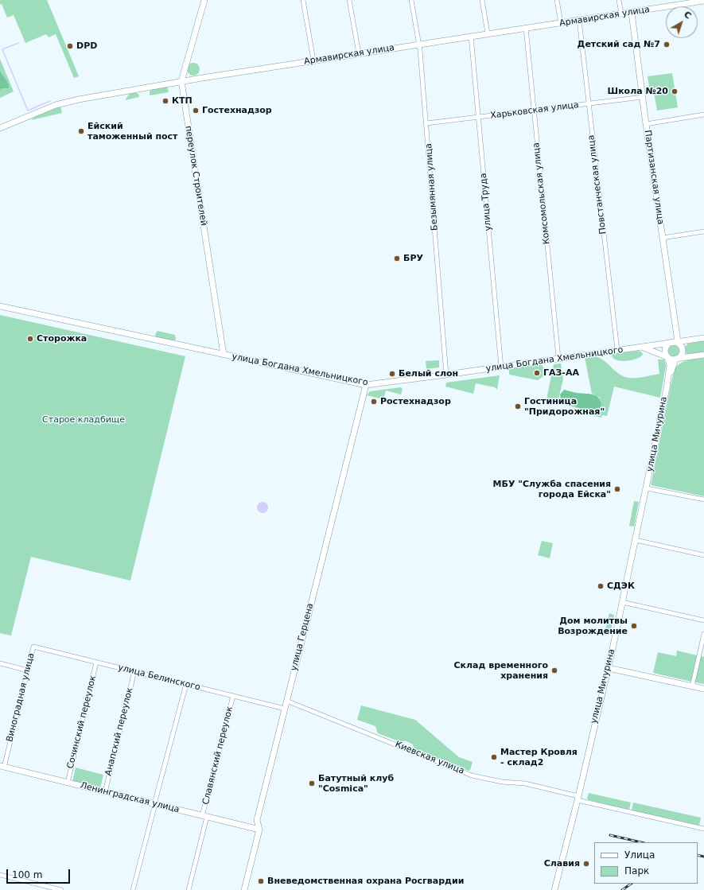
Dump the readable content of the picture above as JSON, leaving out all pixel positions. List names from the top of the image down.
{
  "streets": {
    "street": [
      "Армавирская улица",
      "Харьковская улица",
      "переулок Строителей",
      "Партизанская улица",
      "Повстанческая улица",
      "Безымянная улица",
      "Комсомольская улица",
      "улица Труда",
      "улица Богдана Хмельницкого",
      "улица Мичурина",
      "улица Герцена",
      "улица Белинского",
      "Виноградная улица",
      "Сочинский переулок",
      "Анапский переулок",
      "Славянский переулок",
      "Киевская улица",
      "Ленинградская улица"
    ]
  },
  "crossings": [
    ["Армавирская улица", "переулок Строителей"],
    ["Армавирская улица", "Партизанская улица"],
    ["Армавирская улица", "Повстанческая улица"],
    ["Армавирская улица", "Безымянная улица"],
    ["Армавирская улица", "Комсомольская улица"],
    ["Армавирская улица", "улица Труда"],
    ["Харьковская улица", "Партизанская улица"],
    ["Харьковская улица", "Повстанческая улица"],
    ["Харьковская улица", "Безымянная улица"],
    ["Харьковская улица", "Комсомольская улица"],
    ["Харьковская улица", "улица Труда"],
    ["переулок Строителей", "улица Богдана Хмельницкого"],
    ["Партизанская улица", "улица Богдана Хмельницкого"],
    ["Партизанская улица", "улица Мичурина"],
    ["Повстанческая улица", "улица Богдана Хмельницкого"],
    ["Безымянная улица", "улица Богдана Хмельницкого"],
    ["Комсомольская улица", "улица Богдана Хмельницкого"],
    ["улица Труда", "улица Богдана Хмельницкого"],
    ["улица Богдана Хмельницкого", "улица Мичурина"],
    ["улица Богдана Хмельницкого", "улица Герцена"],
    ["улица Мичурина", "Киевская улица"],
    ["улица Герцена", "улица Белинского"],
    ["улица Герцена", "Киевская улица"],
    ["улица Герцена", "Ленинградская улица"],
    ["улица Белинского", "Виноградная улица"],
    ["улица Белинского", "Сочинский переулок"],
    ["улица Белинского", "Анапский переулок"],
    ["улица Белинского", "Славянский переулок"],
    ["Виноградная улица", "Ленинградская улица"],
    ["Сочинский переулок", "Ленинградская улица"],
    ["Анапский переулок", "Ленинградская улица"],
    ["Славянский переулок", "Ленинградская улица"]
  ],
  "parks": ["Старое кладбище"],
  "places": [
    "Детский сад №7",
    "DPD",
    "Школа №20",
    "КТП",
    "Гостехнадзор",
    "Ейский таможенный пост",
    "БРУ",
    "Сторожка",
    "ГАЗ-АА",
    "Белый слон",
    "Ростехнадзор",
    "Гостиница \"Придорожная\"",
    "МБУ \"Служба спасения города Ейска\"",
    "СДЭК",
    "Дом молитвы Возрождение",
    "Склад временного хранения",
    "Мастер Кровля - склад2",
    "Батутный клуб \"Cosmica\"",
    "Славия",
    "Вневедомственная охрана Росгвардии"
  ],
  "legend": ["Улица", "Парк"],
  "scale_bar": "100 m",
  "north": "top right"
}
